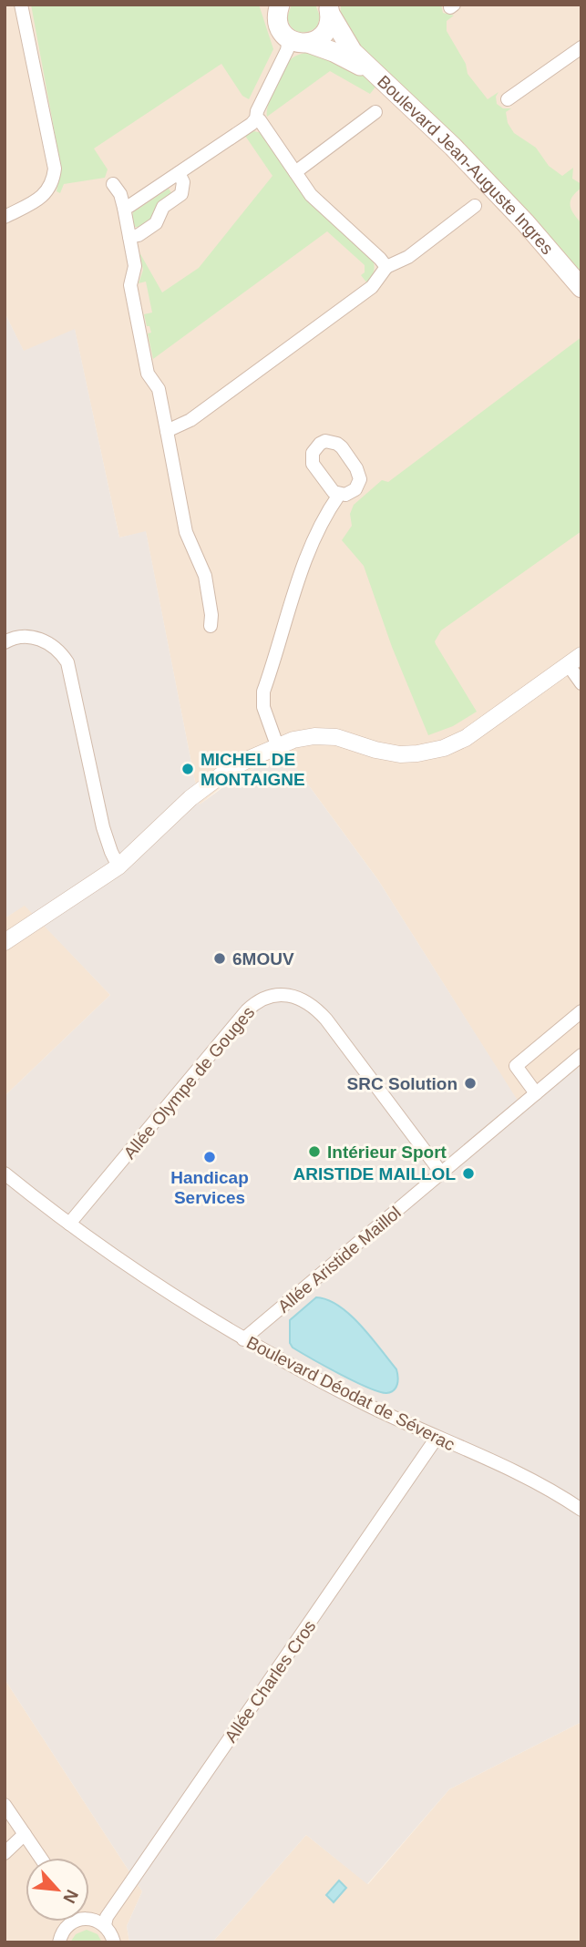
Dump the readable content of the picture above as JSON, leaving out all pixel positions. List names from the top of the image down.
{
  "streets": {
    "main road": ["Boulevard Jean-Auguste Ingres"],
    "street": [
      "Allée Olympe de Gouges",
      "Allée Aristide Maillol",
      "Boulevard Déodat de Séverac",
      "Allée Charles Cros"
    ]
  },
  "crossings": [
    ["Allée Olympe de Gouges", "Allée Aristide Maillol"],
    ["Allée Olympe de Gouges", "Boulevard Déodat de Séverac"],
    ["Allée Aristide Maillol", "Boulevard Déodat de Séverac"],
    ["Boulevard Déodat de Séverac", "Allée Charles Cros"]
  ],
  "places": [
    "MICHEL DE MONTAIGNE",
    "6MOUV",
    "SRC Solution",
    "Intérieur Sport",
    "Handicap Services",
    "ARISTIDE MAILLOL"
  ],
  "north": "bottom right"
}
